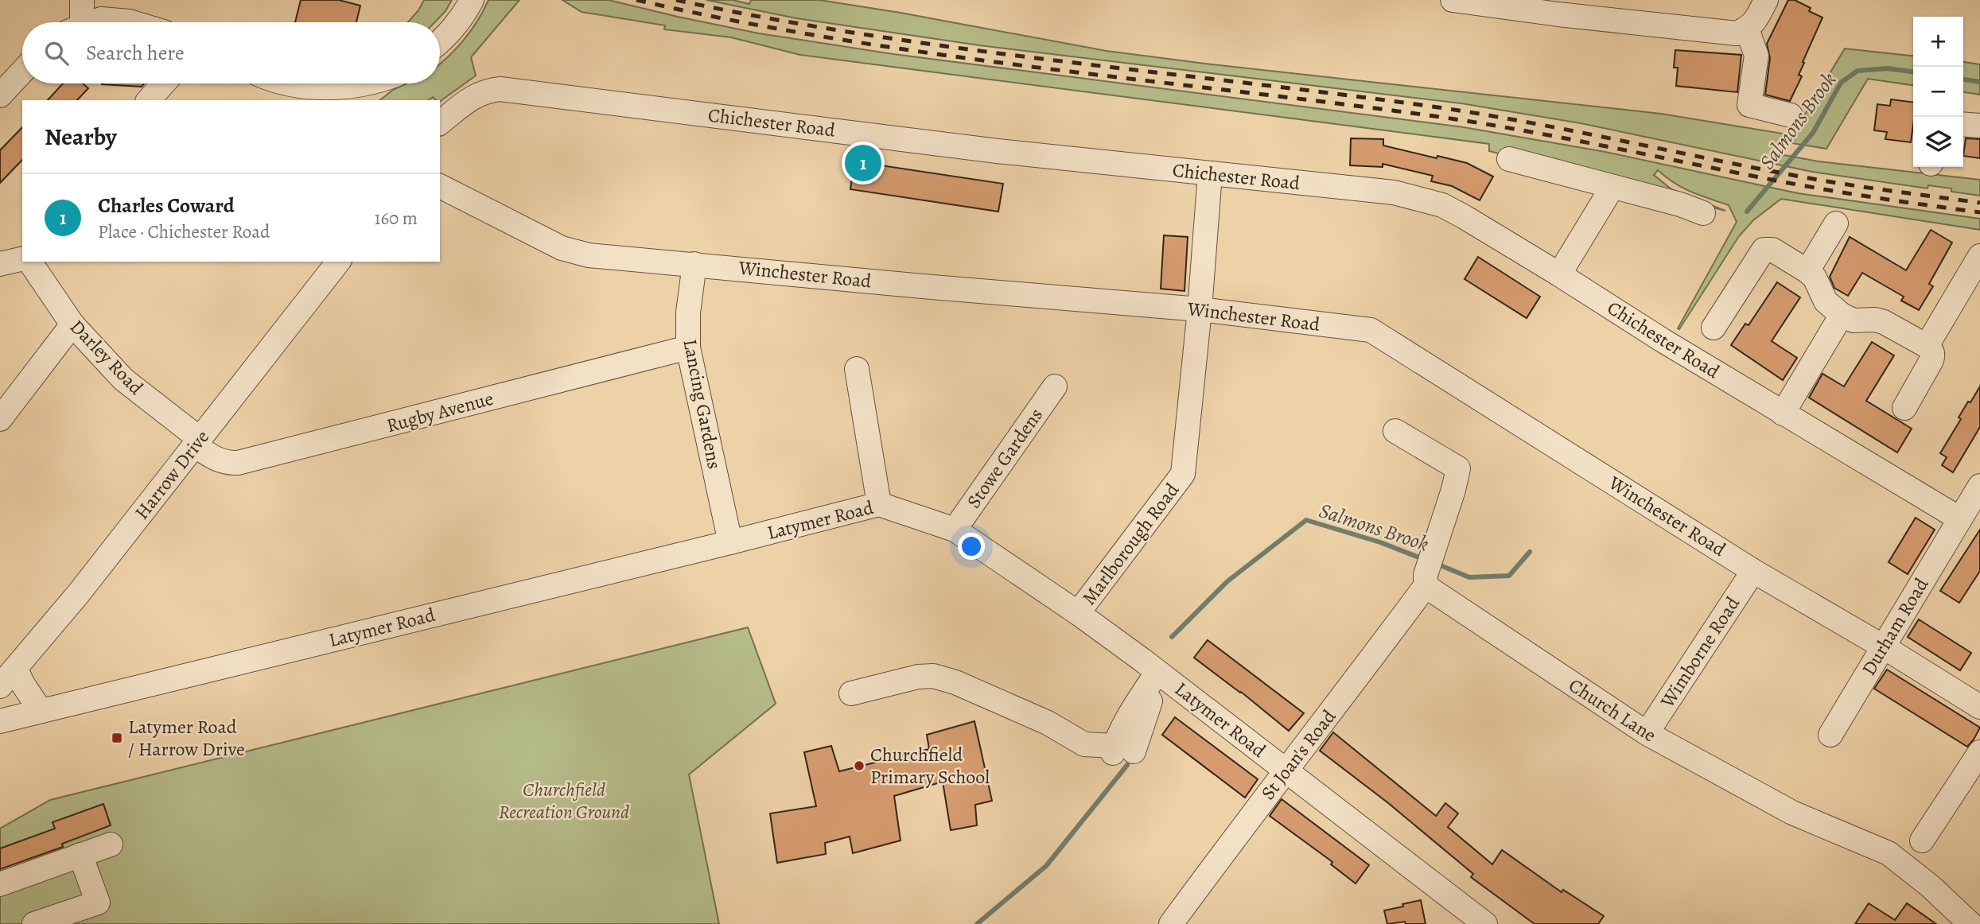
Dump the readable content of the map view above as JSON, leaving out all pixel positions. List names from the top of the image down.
{
  "streets": {
    "street": [
      "Chichester Road",
      "Winchester Road",
      "Darley Road",
      "Lancing Gardens",
      "Rugby Avenue",
      "Stowe Gardens",
      "Harrow Drive",
      "Latymer Road",
      "Marlborough Road",
      "Durham Road",
      "Wimborne Road",
      "Church Lane",
      "St Joan's Road"
    ]
  },
  "crossings": [
    ["Chichester Road", "Marlborough Road"],
    ["Chichester Road", "Durham Road"],
    ["Winchester Road", "Lancing Gardens"],
    ["Winchester Road", "Marlborough Road"],
    ["Winchester Road", "Durham Road"],
    ["Winchester Road", "Wimborne Road"],
    ["Darley Road", "Rugby Avenue"],
    ["Darley Road", "Harrow Drive"],
    ["Lancing Gardens", "Rugby Avenue"],
    ["Lancing Gardens", "Latymer Road"],
    ["Rugby Avenue", "Harrow Drive"],
    ["Stowe Gardens", "Latymer Road"],
    ["Latymer Road", "Marlborough Road"],
    ["Latymer Road", "St Joan's Road"],
    ["Wimborne Road", "Church Lane"],
    ["Church Lane", "St Joan's Road"]
  ],
  "water": ["Salmons Brook"],
  "parks": ["Churchfield Recreation Ground"],
  "places": {
    "transit": ["Latymer Road / Harrow Drive"],
    "other": ["Churchfield Primary School"]
  },
  "page": {
    "map_buttons": ["+", "−"],
    "search": "Search here",
    "heading": "Nearby",
    "pins": "1",
    "list": [
      {
        "mark": "1",
        "name": "Charles Coward",
        "note": "Place · Chichester Road",
        "value": "160 m"
      }
    ]
  }
}
